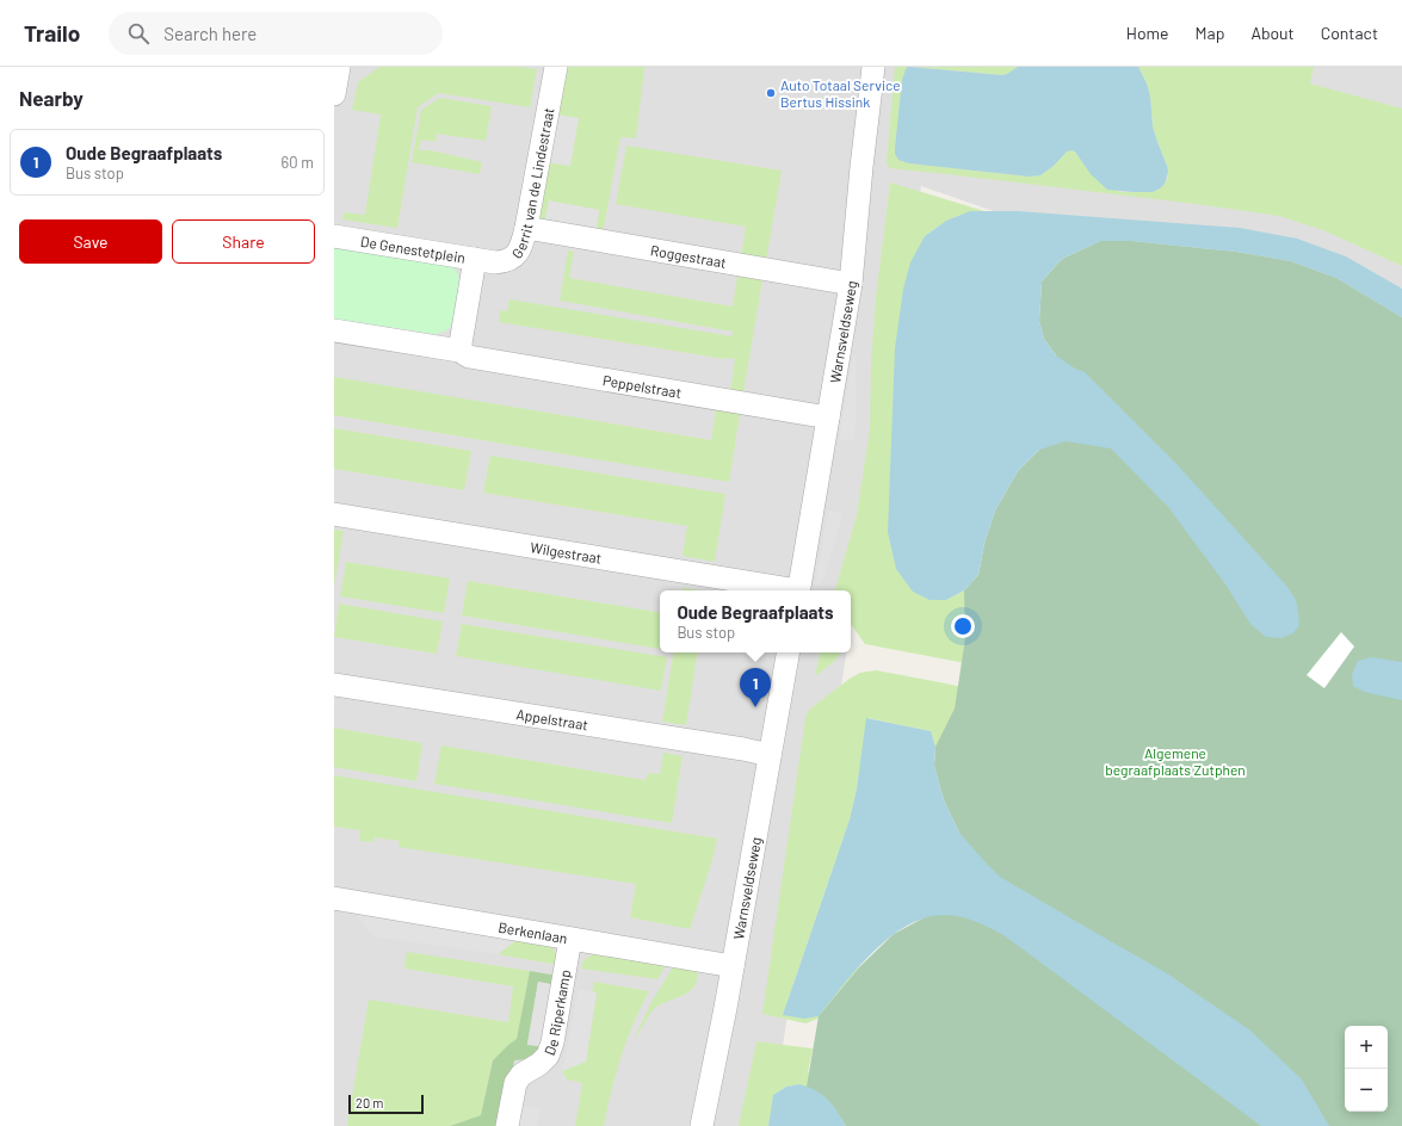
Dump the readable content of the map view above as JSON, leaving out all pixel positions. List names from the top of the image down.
{
  "streets": {
    "street": [
      "Gerrit van de Lindestraat",
      "De Genestetplein",
      "Roggestraat",
      "Warnsveldseweg",
      "Peppelstraat",
      "Wilgestraat",
      "Appelstraat",
      "Berkenlaan",
      "De Riperkamp"
    ]
  },
  "crossings": [
    ["Gerrit van de Lindestraat", "De Genestetplein"],
    ["Gerrit van de Lindestraat", "Roggestraat"],
    ["De Genestetplein", "Peppelstraat"],
    ["Roggestraat", "Warnsveldseweg"],
    ["Warnsveldseweg", "Peppelstraat"],
    ["Warnsveldseweg", "Appelstraat"],
    ["Warnsveldseweg", "Berkenlaan"],
    ["Berkenlaan", "De Riperkamp"]
  ],
  "parks": ["Algemene begraafplaats Zutphen"],
  "places": ["Auto Totaal Service Bertus Hissink"],
  "scale_bar": "20 m",
  "page": {
    "header": "Trailo",
    "search": "Search here",
    "nav": [
      "Home",
      "Map",
      "About",
      "Contact"
    ],
    "heading": "Nearby",
    "list": [
      {
        "mark": "1",
        "name": "Oude Begraafplaats",
        "note": "Bus stop",
        "value": "60 m"
      }
    ],
    "buttons": ["Save", "Share"],
    "popup": ["Oude Begraafplaats", "Bus stop"],
    "pins": "1",
    "map_buttons": ["+", "−"],
    "scale": "20 m"
  }
}
